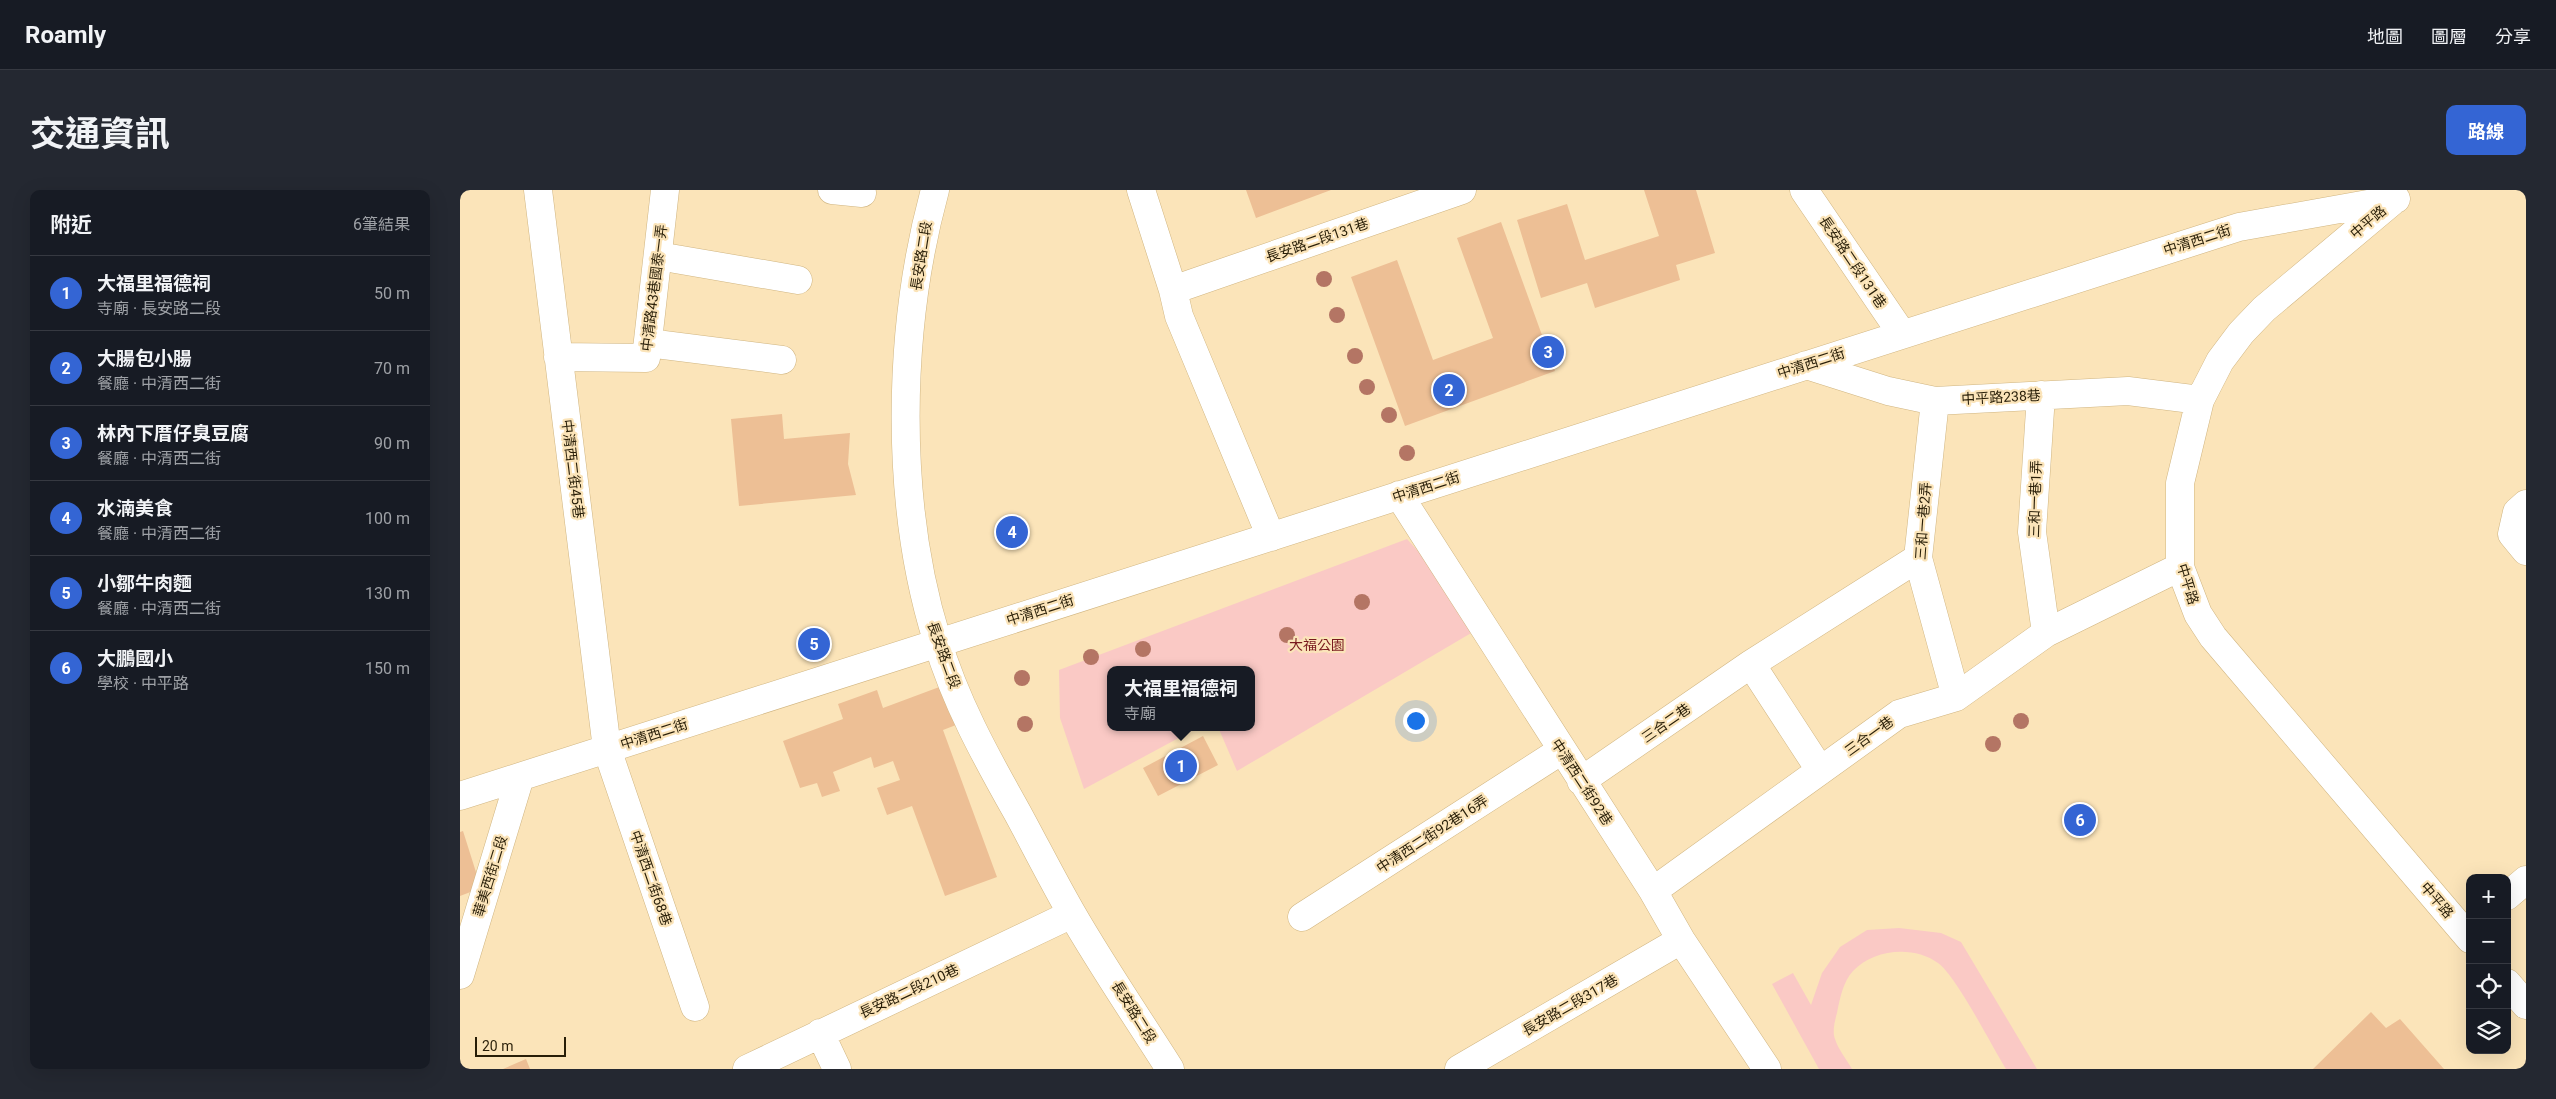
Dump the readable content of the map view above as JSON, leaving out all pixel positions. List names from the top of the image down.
{
  "streets": {
    "street": [
      "中平路",
      "長安路二段131巷",
      "中清西二街",
      "長安路二段",
      "中清路43巷國泰一弄",
      "中平路238巷",
      "中清西二街45巷",
      "三和一巷1弄",
      "三和一巷2弄",
      "三合二巷",
      "三合一巷",
      "中清西二街92巷",
      "中清西二街92巷16弄",
      "華美西街二段",
      "中清西二街68巷",
      "長安路二段210巷",
      "長安路二段317巷"
    ]
  },
  "crossings": [
    ["中平路", "中清西二街"],
    ["中平路", "中平路238巷"],
    ["中平路", "三合一巷"],
    ["長安路二段131巷", "中清西二街"],
    ["中清西二街", "長安路二段"],
    ["中清西二街", "中平路238巷"],
    ["中清西二街", "中清西二街45巷"],
    ["中清西二街", "中清西二街92巷"],
    ["中清西二街", "華美西街二段"],
    ["中清西二街", "中清西二街68巷"],
    ["長安路二段", "長安路二段210巷"],
    ["中清路43巷國泰一弄", "中清西二街45巷"],
    ["中平路238巷", "三和一巷1弄"],
    ["中平路238巷", "三和一巷2弄"],
    ["中清西二街45巷", "中清西二街68巷"],
    ["三和一巷1弄", "三合一巷"],
    ["三和一巷2弄", "三合二巷"],
    ["三和一巷2弄", "三合一巷"],
    ["三合二巷", "中清西二街92巷"],
    ["三合一巷", "中清西二街92巷"],
    ["中清西二街92巷", "中清西二街92巷16弄"],
    ["中清西二街92巷", "長安路二段317巷"]
  ],
  "parks": ["大福公園"],
  "scale_bar": "20 m",
  "page": {
    "header": "Roamly",
    "nav": ["地圖", "圖層", "分享"],
    "title": "交通資訊",
    "buttons": "路線",
    "heading": ["附近", "6筆結果"],
    "list": [
      {
        "mark": "1",
        "name": "大福里福德祠",
        "note": "寺廟 · 長安路二段",
        "value": "50 m"
      },
      {
        "mark": "2",
        "name": "大腸包小腸",
        "note": "餐廳 · 中清西二街",
        "value": "70 m"
      },
      {
        "mark": "3",
        "name": "林內下厝仔臭豆腐",
        "note": "餐廳 · 中清西二街",
        "value": "90 m"
      },
      {
        "mark": "4",
        "name": "水湳美食",
        "note": "餐廳 · 中清西二街",
        "value": "100 m"
      },
      {
        "mark": "5",
        "name": "小鄒牛肉麵",
        "note": "餐廳 · 中清西二街",
        "value": "130 m"
      },
      {
        "mark": "6",
        "name": "大鵬國小",
        "note": "學校 · 中平路",
        "value": "150 m"
      }
    ],
    "pins": [
      "3",
      "2",
      "4",
      "5",
      "1",
      "6"
    ],
    "popup": ["大福里福德祠", "寺廟"],
    "map_buttons": ["+", "−"],
    "scale": "20 m"
  }
}
